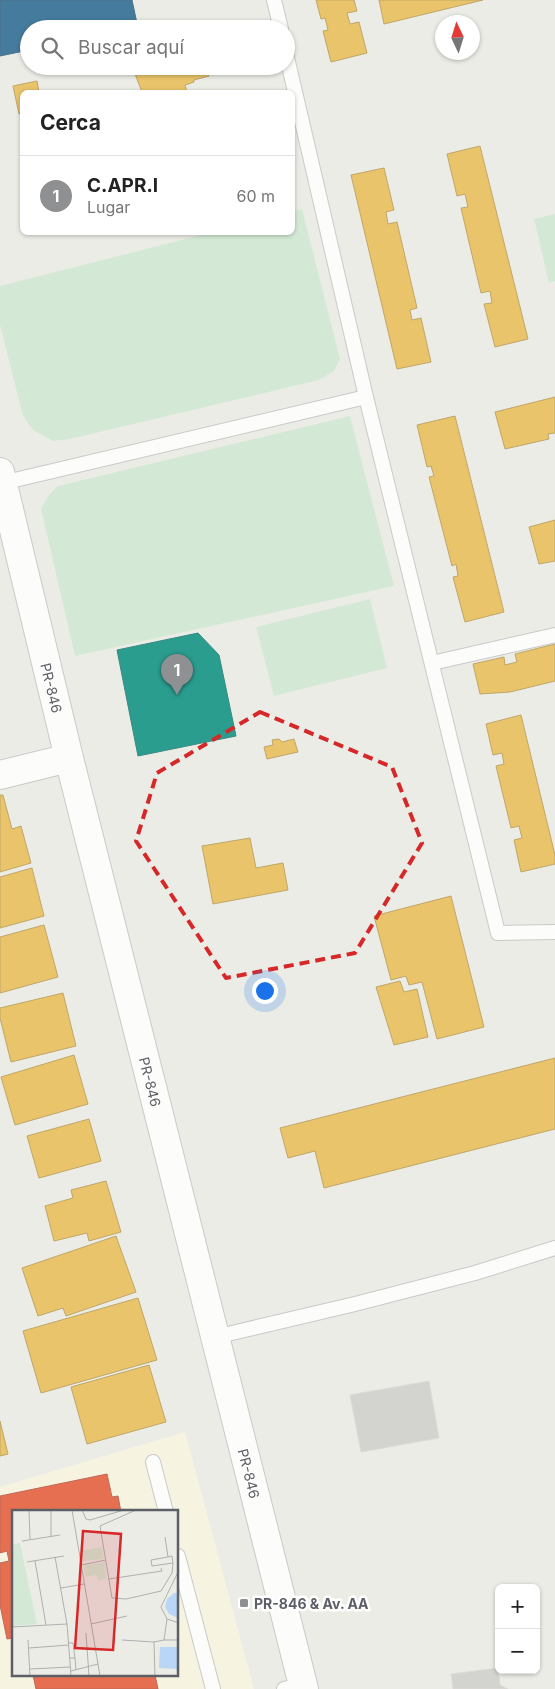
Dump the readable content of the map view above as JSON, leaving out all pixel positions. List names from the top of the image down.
{
  "streets": {
    "street": ["PR-846"]
  },
  "places": {
    "transit": ["PR-846 & Av. AA"]
  },
  "north": "top",
  "page": {
    "search": "Buscar aquí",
    "heading": "Cerca",
    "list": [
      {
        "mark": "1",
        "name": "C.APR.I",
        "note": "Lugar",
        "value": "60 m"
      }
    ],
    "pins": "1",
    "map_buttons": ["+", "−"]
  }
}
